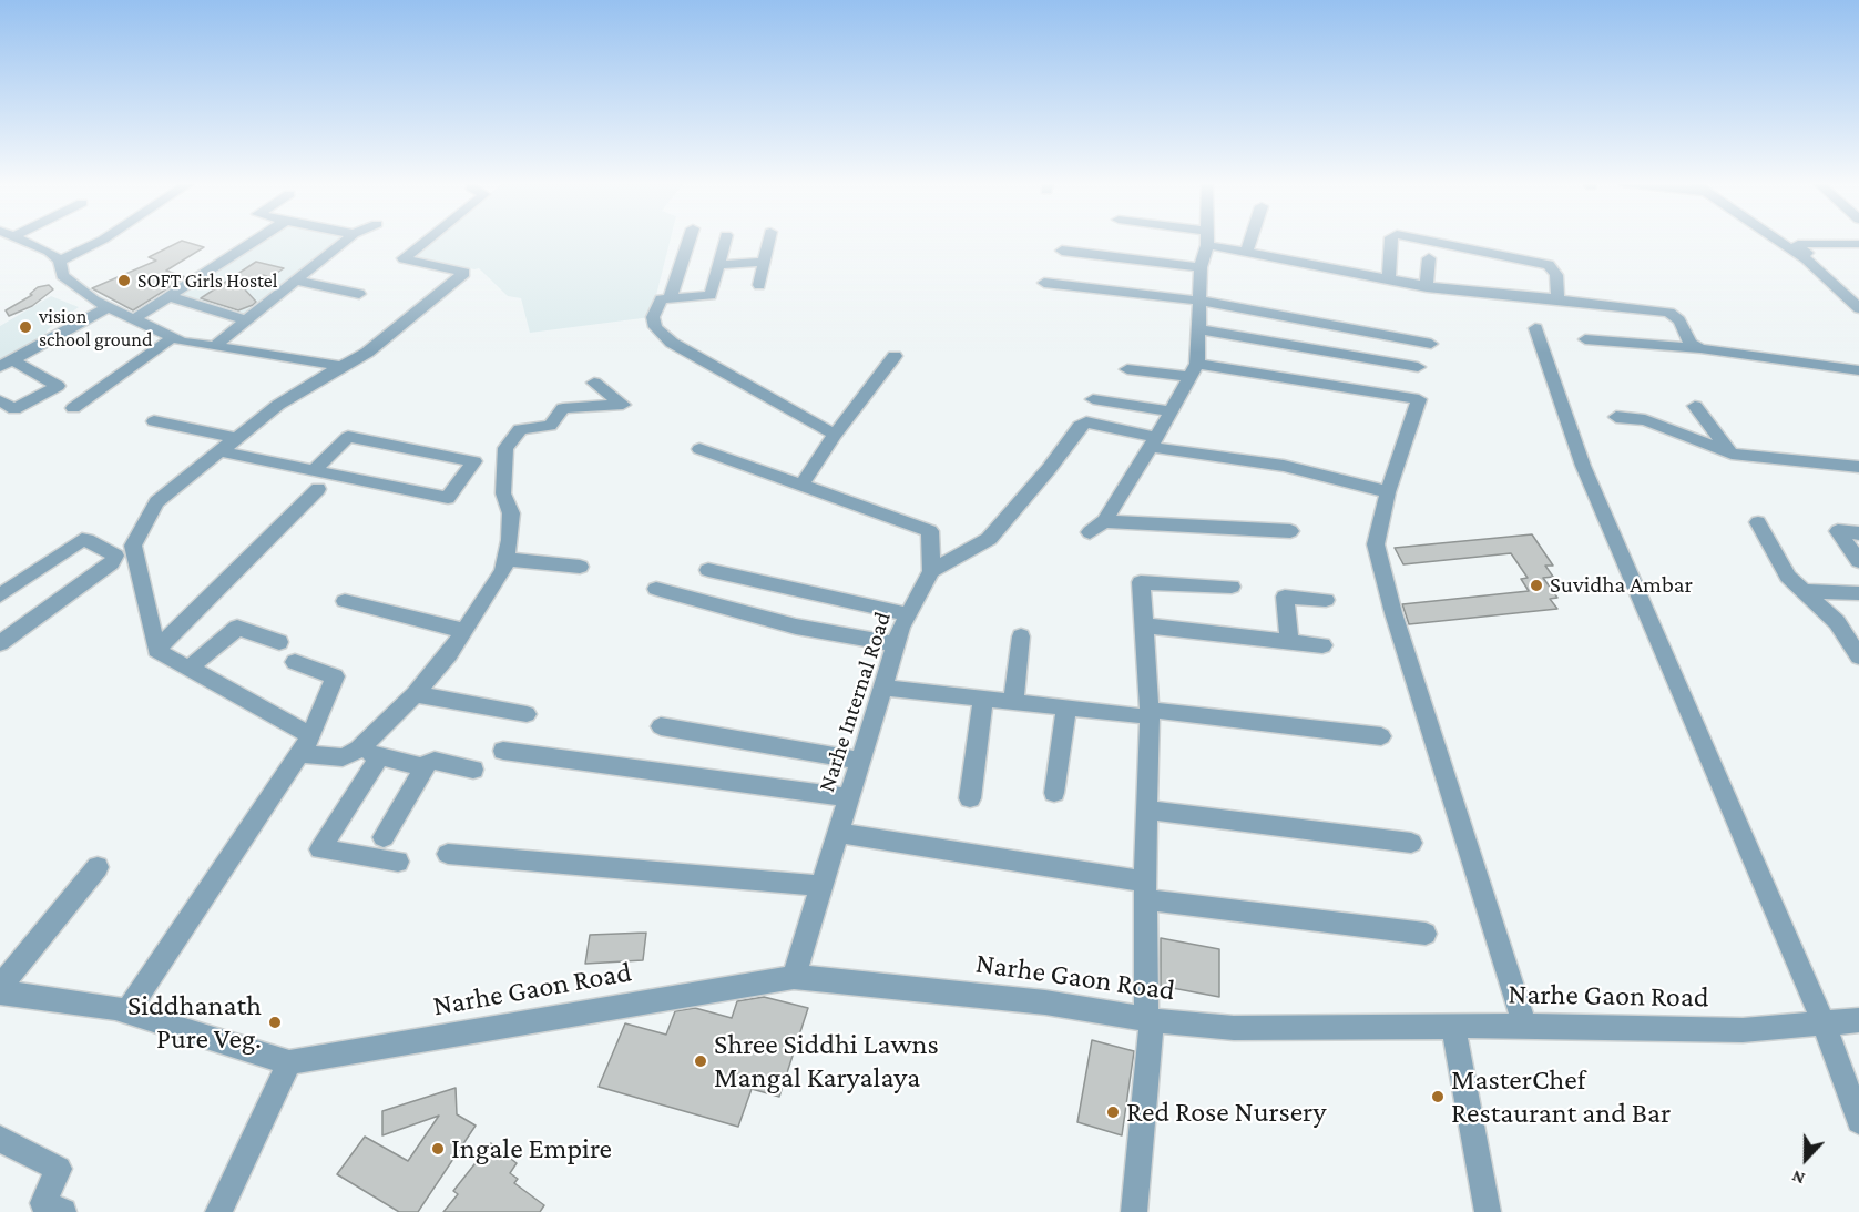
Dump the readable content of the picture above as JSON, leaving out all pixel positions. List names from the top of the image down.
{
  "streets": {
    "street": ["Narhe Internal Road", "Narhe Gaon Road"]
  },
  "crossings": [
    ["Narhe Internal Road", "Narhe Gaon Road"]
  ],
  "places": [
    "SOFT Girls Hostel",
    "vision school ground",
    "Suvidha Ambar",
    "Siddhanath Pure Veg.",
    "Shree Siddhi Lawns Mangal Karyalaya",
    "MasterChef Restaurant and Bar",
    "Red Rose Nursery",
    "Ingale Empire"
  ],
  "north": "bottom"
}
